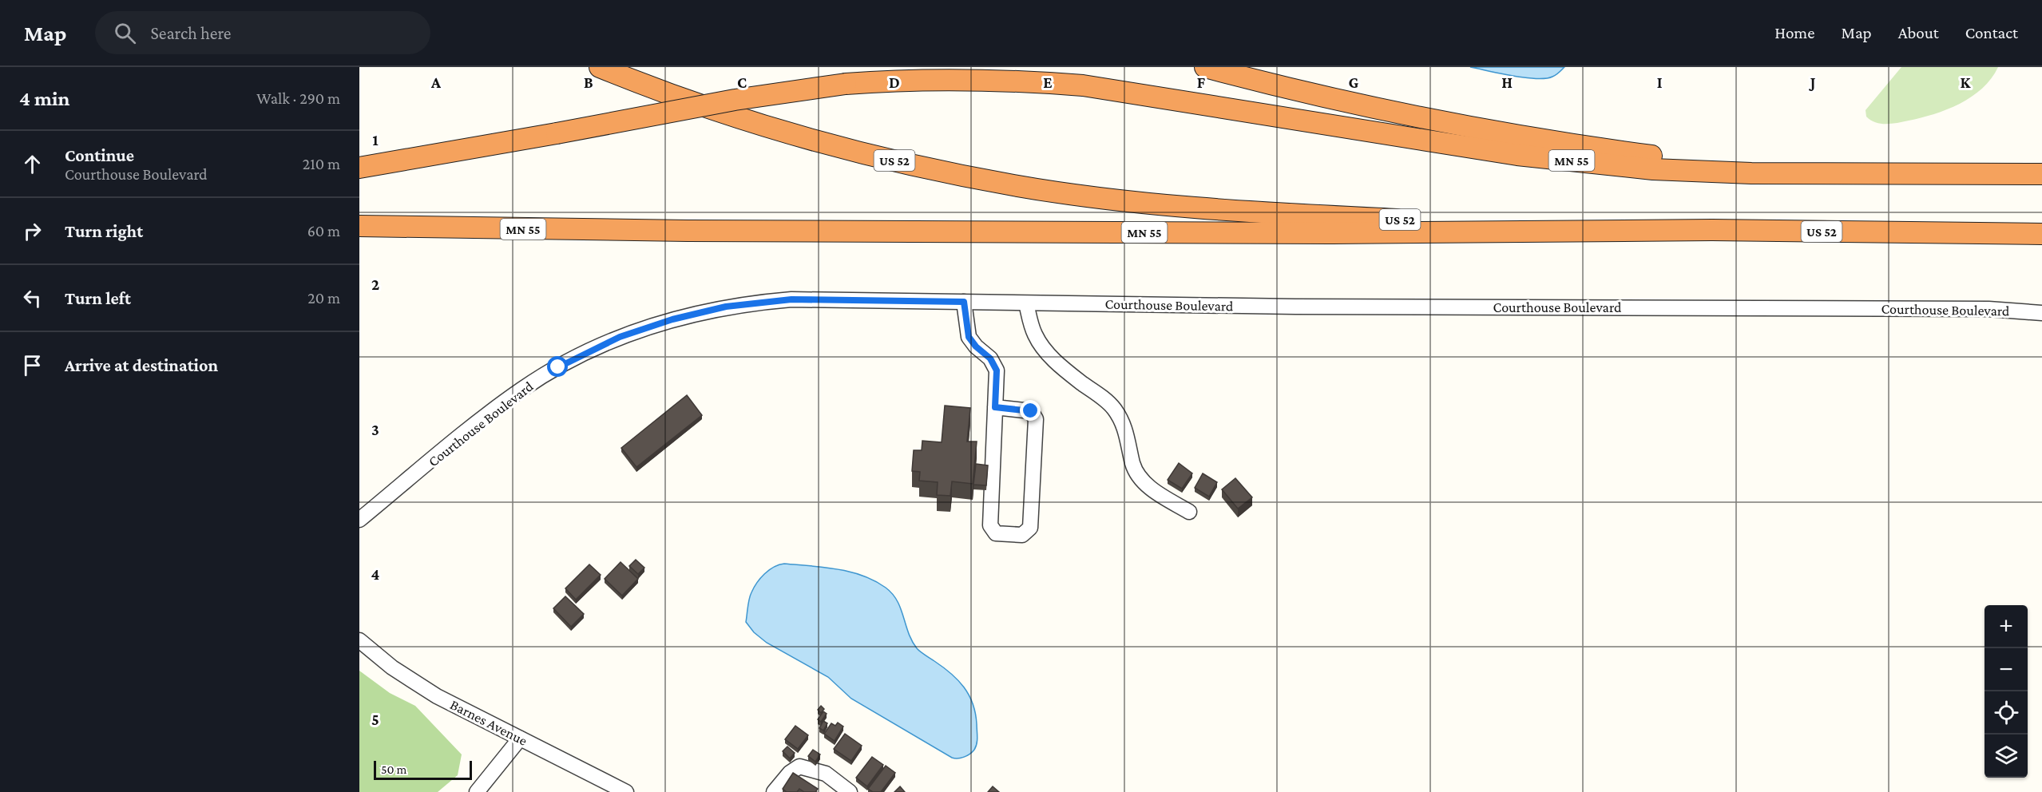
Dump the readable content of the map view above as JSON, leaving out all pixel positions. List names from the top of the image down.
{
  "streets": {
    "highway": ["US 52", "MN 55"],
    "street": ["Courthouse Boulevard", "Barnes Avenue"]
  },
  "crossings": [
    ["US 52", "MN 55"]
  ],
  "scale_bar": "50 m",
  "page": {
    "header": "Map",
    "search": "Search here",
    "nav": [
      "Home",
      "Map",
      "About",
      "Contact"
    ],
    "heading": ["4 min", "Walk · 290 m"],
    "list": [
      ["Continue", "Courthouse Boulevard", "210 m"],
      ["Turn right", "60 m"],
      ["Turn left", "20 m"],
      "Arrive at destination"
    ],
    "map_buttons": ["+", "−"],
    "scale": "50 m"
  },
  "grid": {
    "columns": [
      "A",
      "B",
      "C",
      "D",
      "E",
      "F",
      "G",
      "H",
      "I",
      "J",
      "K"
    ],
    "rows": [
      "1",
      "2",
      "3",
      "4",
      "5"
    ]
  }
}
